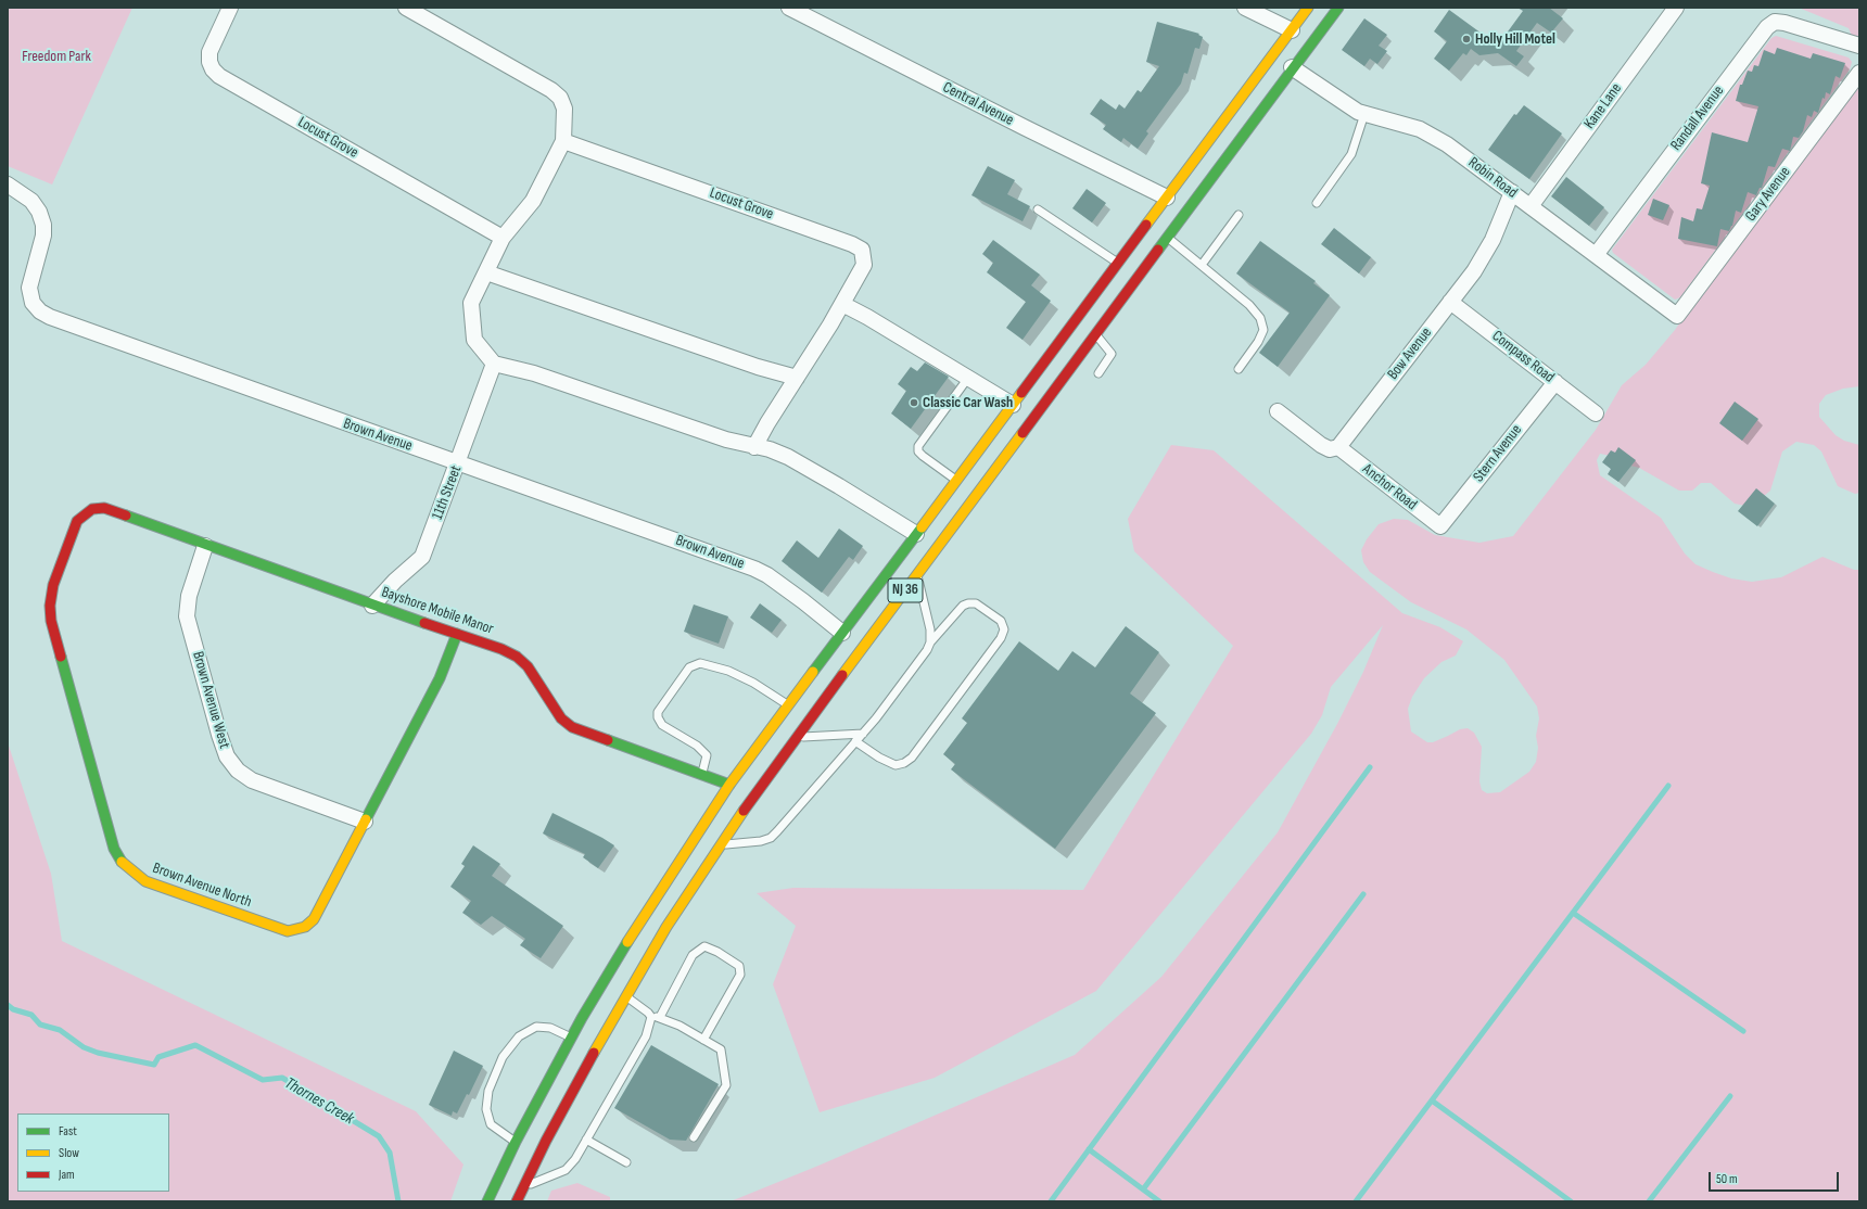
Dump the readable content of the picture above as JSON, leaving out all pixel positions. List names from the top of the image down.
{
  "streets": {
    "main road": ["NJ 36", "Bayshore Mobile Manor", "Brown Avenue North"],
    "street": [
      "Central Avenue",
      "Kane Lane",
      "Randall Avenue",
      "Locust Grove",
      "Robin Road",
      "Gary Avenue",
      "Bow Avenue",
      "Compass Road",
      "Brown Avenue",
      "Stern Avenue",
      "Anchor Road",
      "11th Street",
      "Brown Avenue West"
    ]
  },
  "crossings": [
    ["Central Avenue", "NJ 36"],
    ["Kane Lane", "Robin Road"],
    ["Randall Avenue", "Robin Road"],
    ["Robin Road", "Gary Avenue"],
    ["Robin Road", "Bow Avenue"],
    ["Robin Road", "NJ 36"],
    ["Bow Avenue", "Compass Road"],
    ["Bow Avenue", "Anchor Road"],
    ["Compass Road", "Stern Avenue"],
    ["Brown Avenue", "11th Street"],
    ["Brown Avenue", "NJ 36"],
    ["Stern Avenue", "Anchor Road"],
    ["11th Street", "Bayshore Mobile Manor"],
    ["NJ 36", "Bayshore Mobile Manor"],
    ["Bayshore Mobile Manor", "Brown Avenue West"],
    ["Bayshore Mobile Manor", "Brown Avenue North"],
    ["Brown Avenue West", "Brown Avenue North"]
  ],
  "water": ["Thornes Creek"],
  "parks": ["Freedom Park"],
  "places": ["Holly Hill Motel", "Classic Car Wash"],
  "legend": ["Fast", "Slow", "Jam"],
  "scale_bar": "50 m"
}
